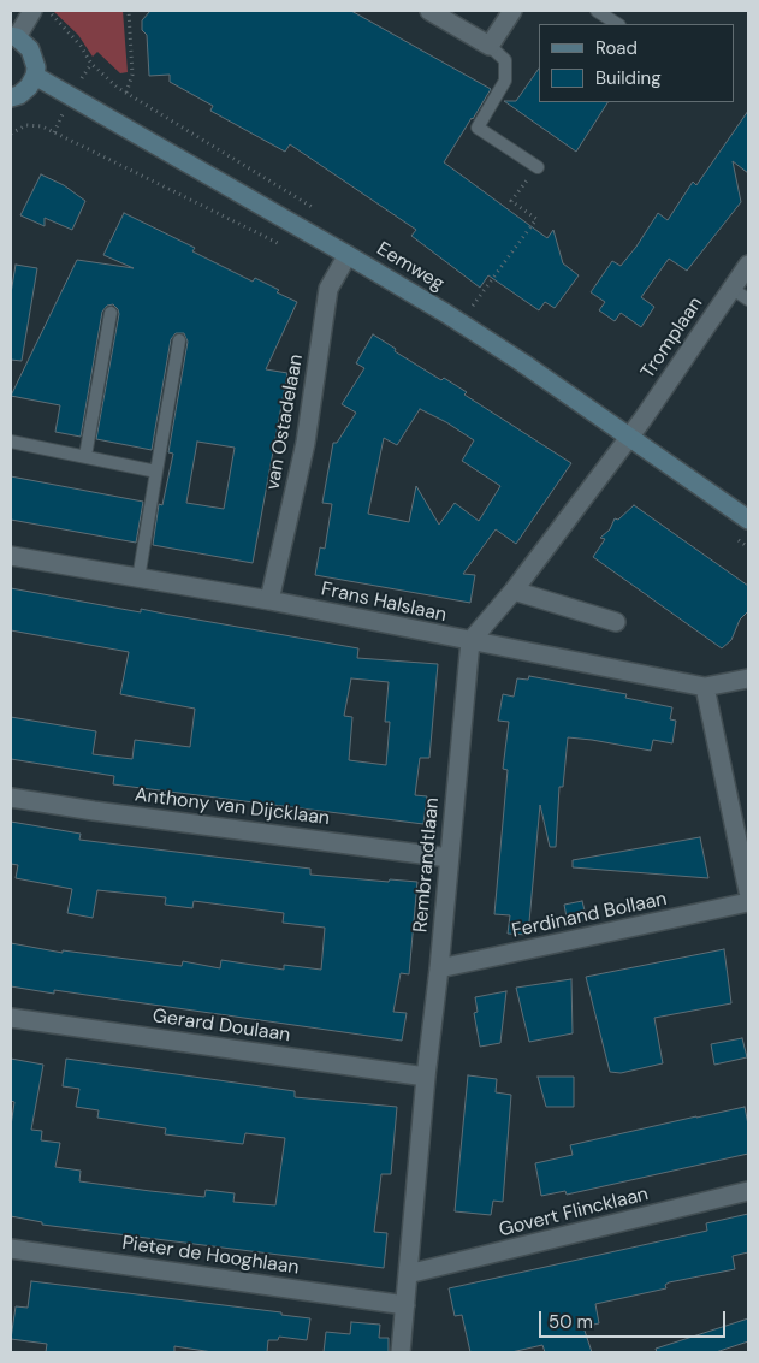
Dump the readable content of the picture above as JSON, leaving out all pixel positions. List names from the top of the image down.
{
  "streets": {
    "main road": ["Eemweg"],
    "street": [
      "Tromplaan",
      "van Ostadelaan",
      "Frans Halslaan",
      "Anthony van Dijcklaan",
      "Rembrandtlaan",
      "Ferdinand Bollaan",
      "Gerard Doulaan",
      "Govert Flincklaan",
      "Pieter de Hooghlaan"
    ]
  },
  "crossings": [
    ["Eemweg", "Tromplaan"],
    ["Eemweg", "van Ostadelaan"],
    ["van Ostadelaan", "Frans Halslaan"],
    ["Frans Halslaan", "Rembrandtlaan"],
    ["Anthony van Dijcklaan", "Rembrandtlaan"],
    ["Rembrandtlaan", "Ferdinand Bollaan"],
    ["Rembrandtlaan", "Gerard Doulaan"],
    ["Rembrandtlaan", "Govert Flincklaan"],
    ["Rembrandtlaan", "Pieter de Hooghlaan"]
  ],
  "legend": ["Road", "Building"],
  "scale_bar": "50 m"
}
